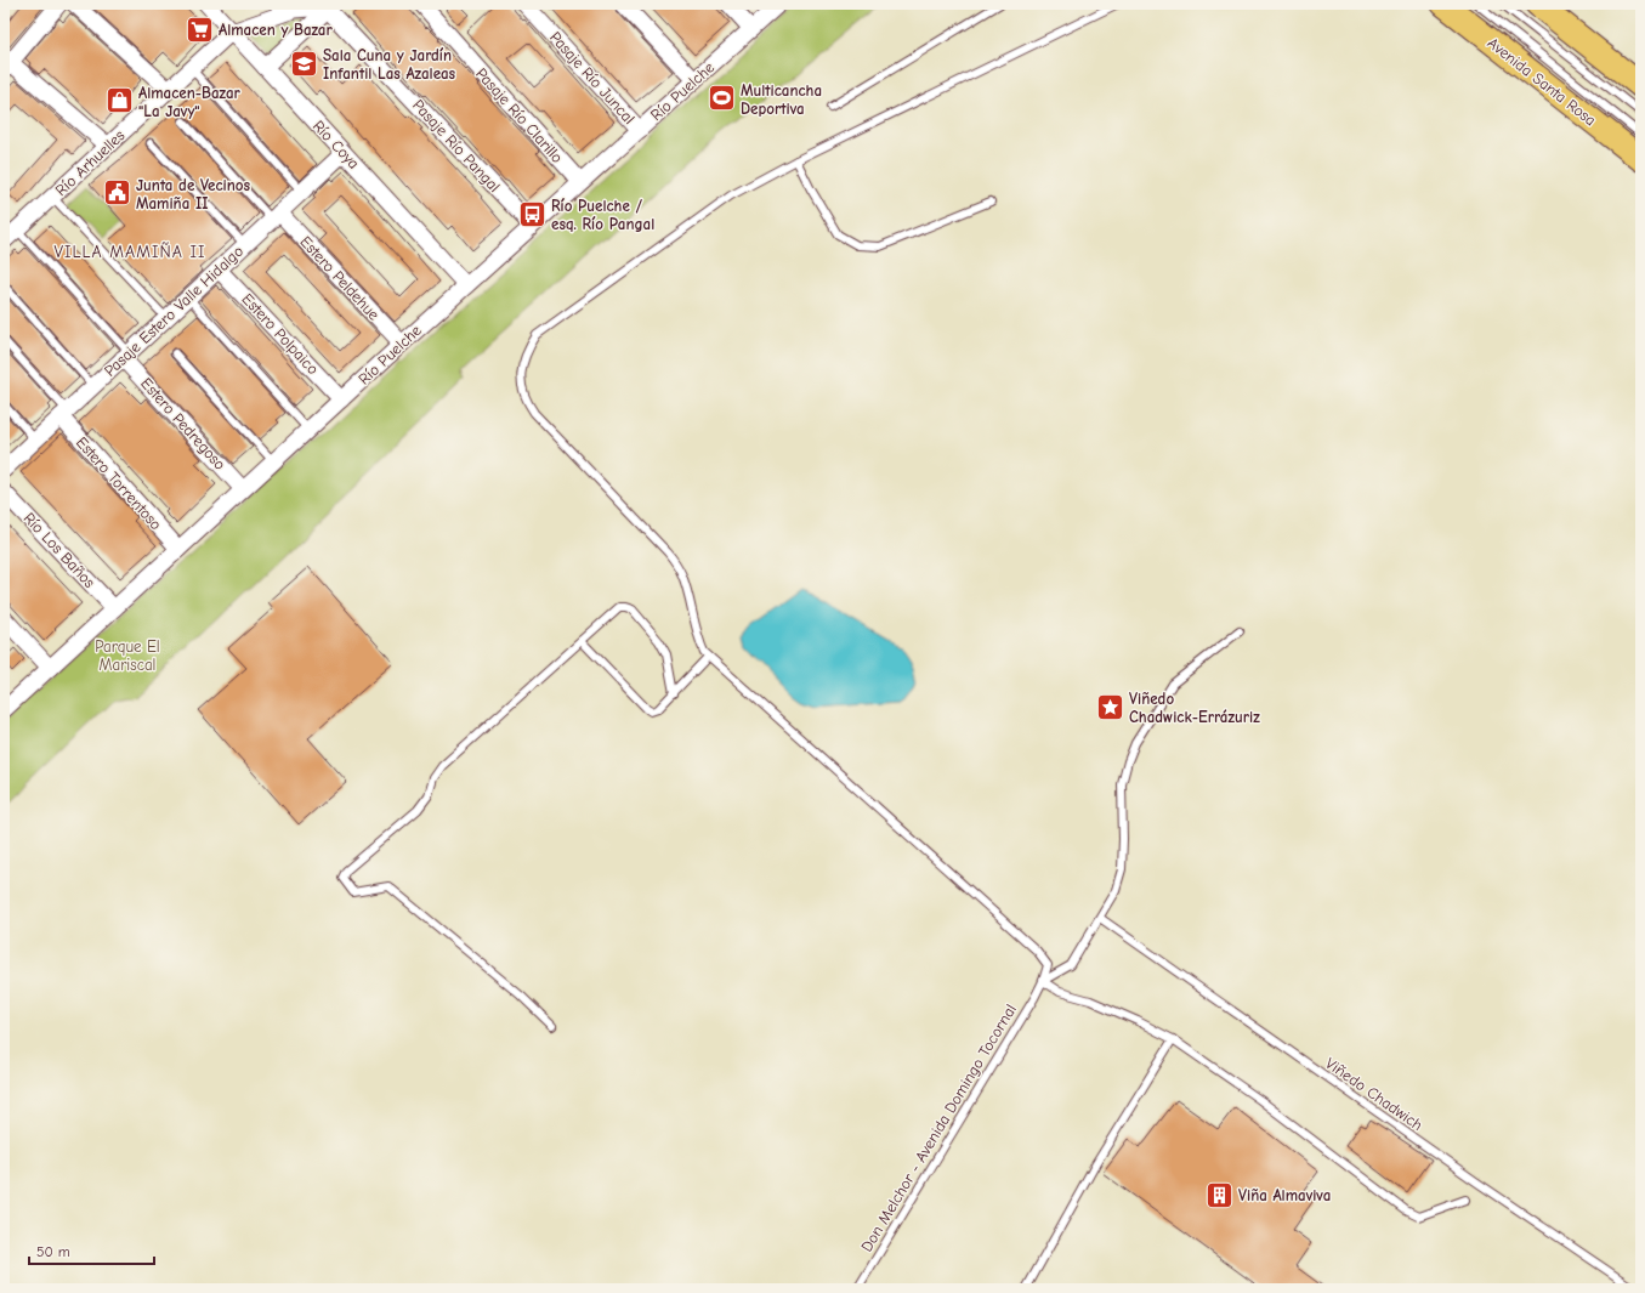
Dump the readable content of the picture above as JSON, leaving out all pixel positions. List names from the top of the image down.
{
  "streets": {
    "main road": ["Avenida Santa Rosa"],
    "street": [
      "Pasaje Río Juncal",
      "Río Puelche",
      "Pasaje Río Clarillo",
      "Río Coya",
      "Pasaje Río Pangal",
      "Río Arhuelles",
      "Estero Peldehue",
      "Pasaje Estero Valle Hidalgo",
      "Estero Polpaico",
      "Estero Pedregoso",
      "Estero Torrentoso",
      "Río Los Baños"
    ],
    "lane": ["Viñedo Chadwich", "Don Melchor - Avenida Domingo Tocornal"]
  },
  "crossings": [
    ["Pasaje Río Juncal", "Río Puelche"],
    ["Río Puelche", "Pasaje Río Clarillo"],
    ["Río Puelche", "Río Coya"],
    ["Río Puelche", "Pasaje Río Pangal"],
    ["Río Puelche", "Estero Peldehue"],
    ["Río Puelche", "Estero Polpaico"],
    ["Río Puelche", "Estero Pedregoso"],
    ["Río Puelche", "Estero Torrentoso"],
    ["Río Puelche", "Río Los Baños"],
    ["Río Coya", "Río Arhuelles"],
    ["Río Coya", "Pasaje Estero Valle Hidalgo"],
    ["Pasaje Río Pangal", "Río Arhuelles"],
    ["Estero Peldehue", "Pasaje Estero Valle Hidalgo"],
    ["Pasaje Estero Valle Hidalgo", "Estero Polpaico"],
    ["Pasaje Estero Valle Hidalgo", "Estero Pedregoso"],
    ["Pasaje Estero Valle Hidalgo", "Estero Torrentoso"]
  ],
  "districts": ["VILLA MAMIÑA II"],
  "parks": ["Parque El Mariscal"],
  "places": {
    "supermarket": ["Almacen y Bazar"],
    "school or university": ["Sala Cuna y Jardín Infantil Las Azaleas"],
    "sports": ["Multicancha Deportiva"],
    "shop": ["Almacen-Bazar \"La Javy\""],
    "public building": ["Junta de Vecinos Mamiña II"],
    "bus stop": ["Río Puelche / esq. Río Pangal"],
    "place": ["Viñedo Chadwick-Errázuriz"],
    "building": ["Viña Almaviva"]
  },
  "scale_bar": "50 m"
}
